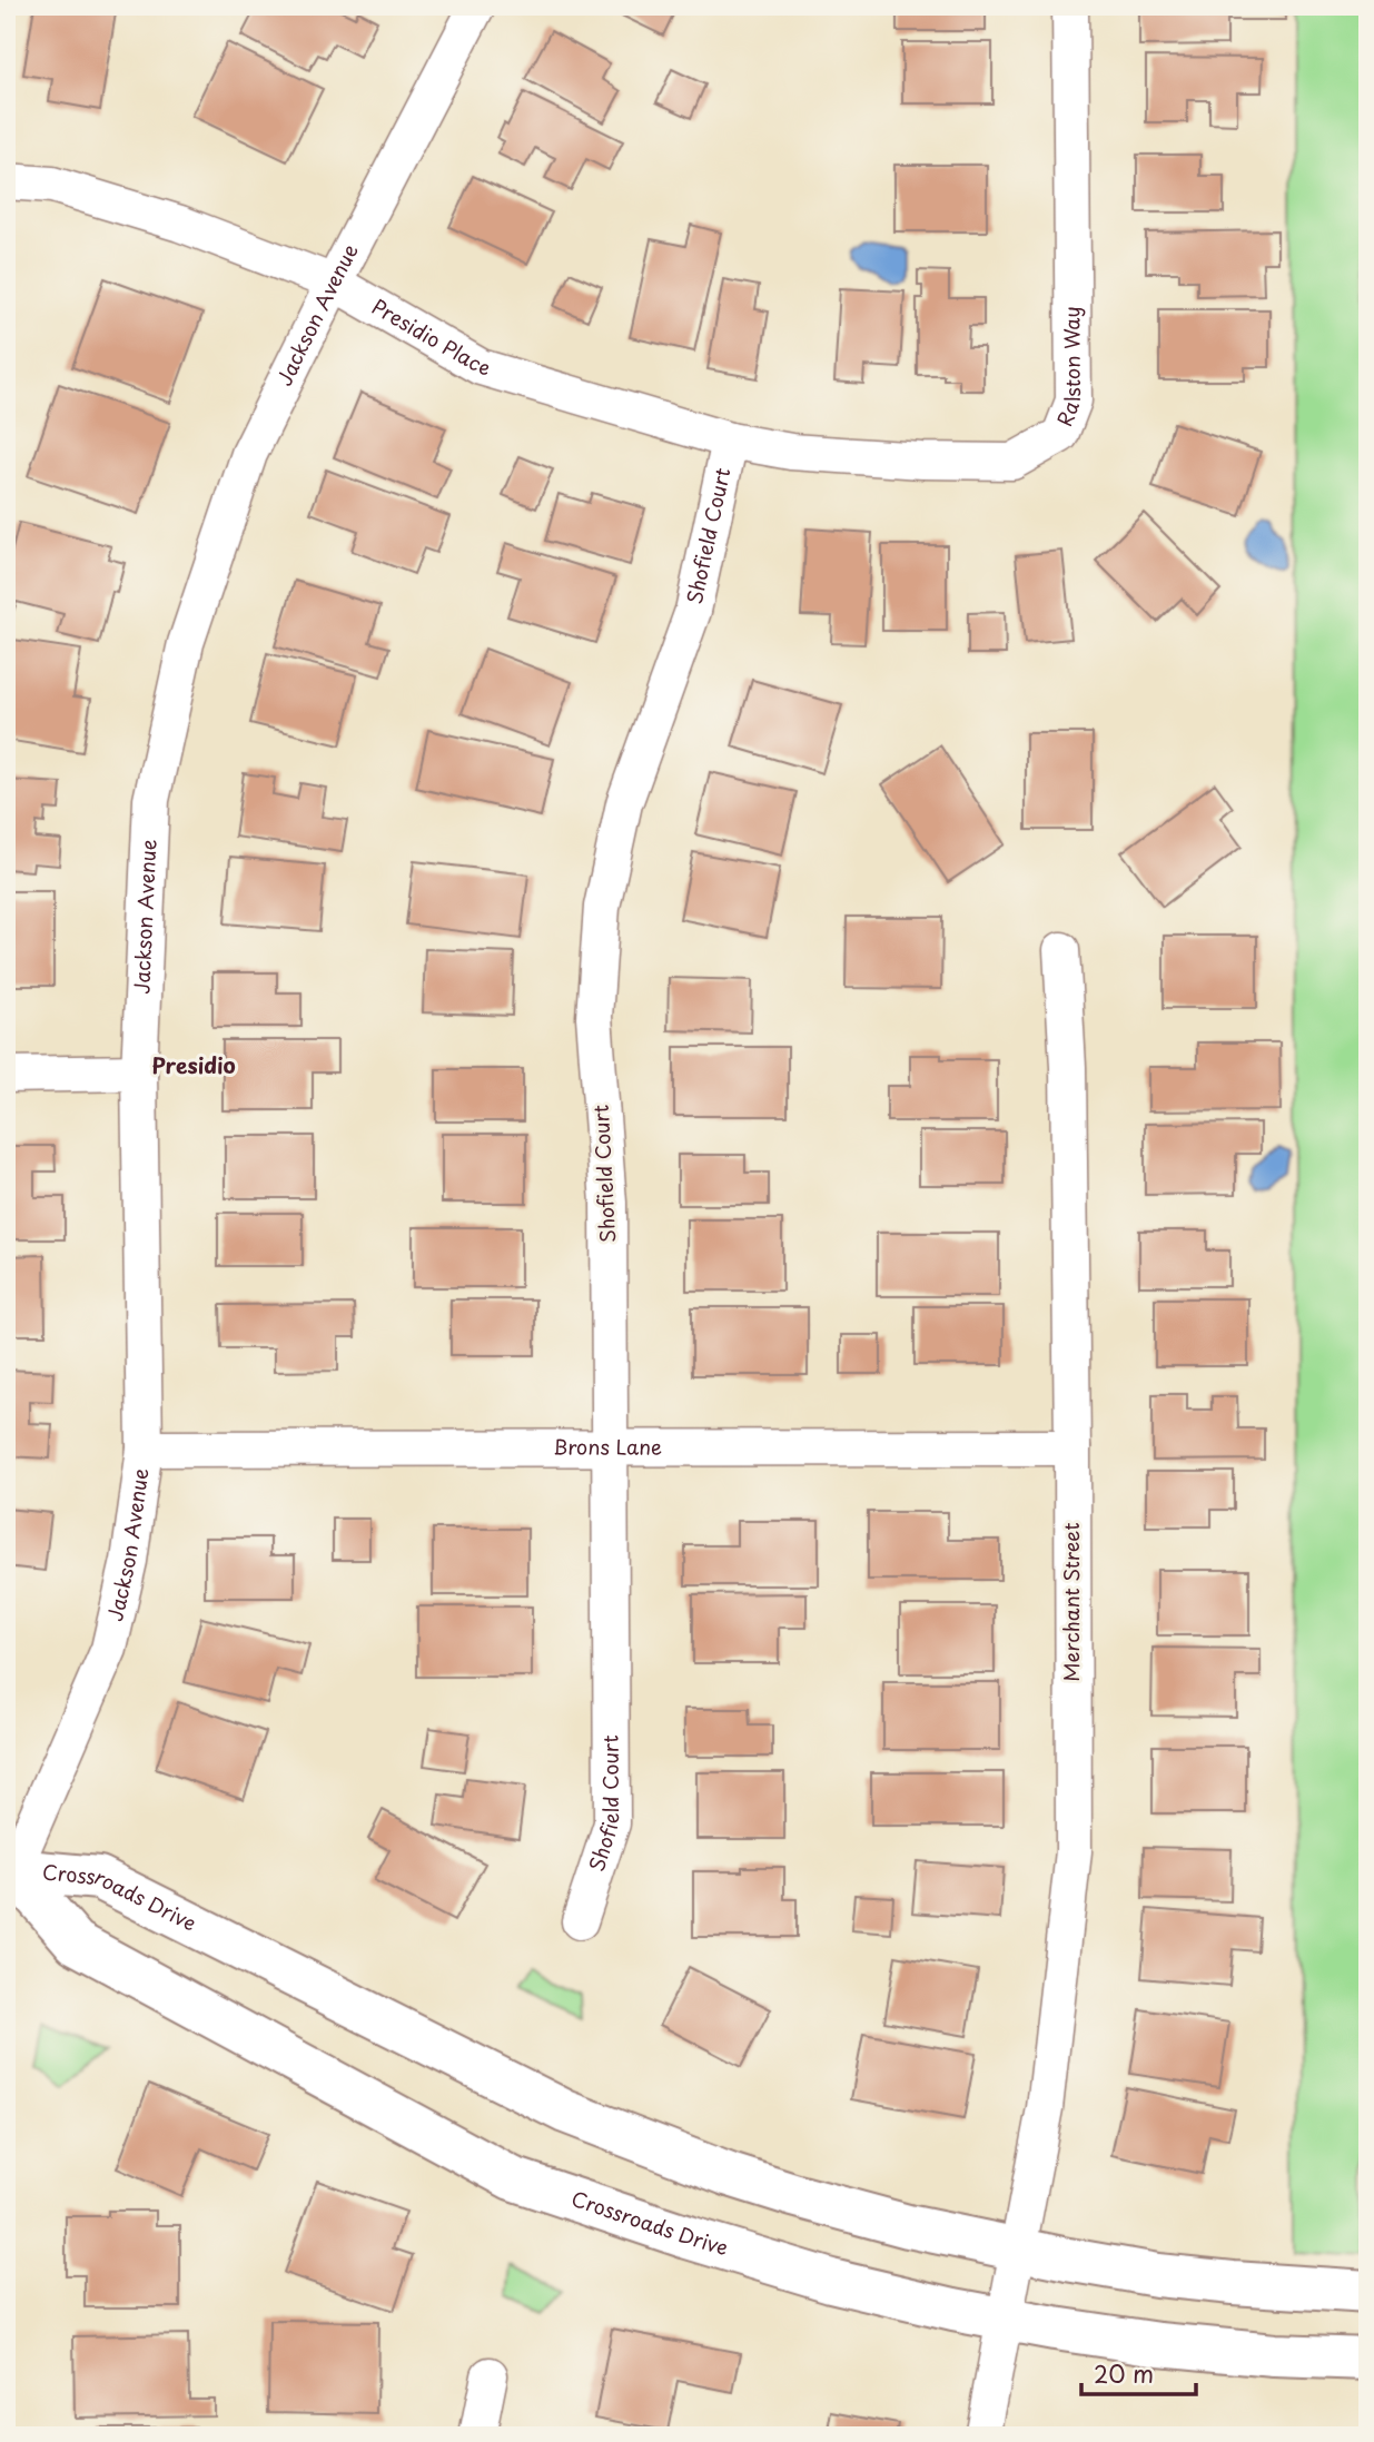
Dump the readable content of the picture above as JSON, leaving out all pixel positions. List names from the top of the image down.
{
  "streets": {
    "street": [
      "Jackson Avenue",
      "Presidio Place",
      "Ralston Way",
      "Shofield Court",
      "Brons Lane",
      "Merchant Street",
      "Crossroads Drive"
    ]
  },
  "crossings": [
    ["Jackson Avenue", "Presidio Place"],
    ["Jackson Avenue", "Brons Lane"],
    ["Jackson Avenue", "Crossroads Drive"],
    ["Presidio Place", "Ralston Way"],
    ["Presidio Place", "Shofield Court"],
    ["Ralston Way", "Shofield Court"],
    ["Shofield Court", "Brons Lane"],
    ["Brons Lane", "Merchant Street"],
    ["Merchant Street", "Crossroads Drive"]
  ],
  "districts": ["Presidio"],
  "scale_bar": "20 m"
}
